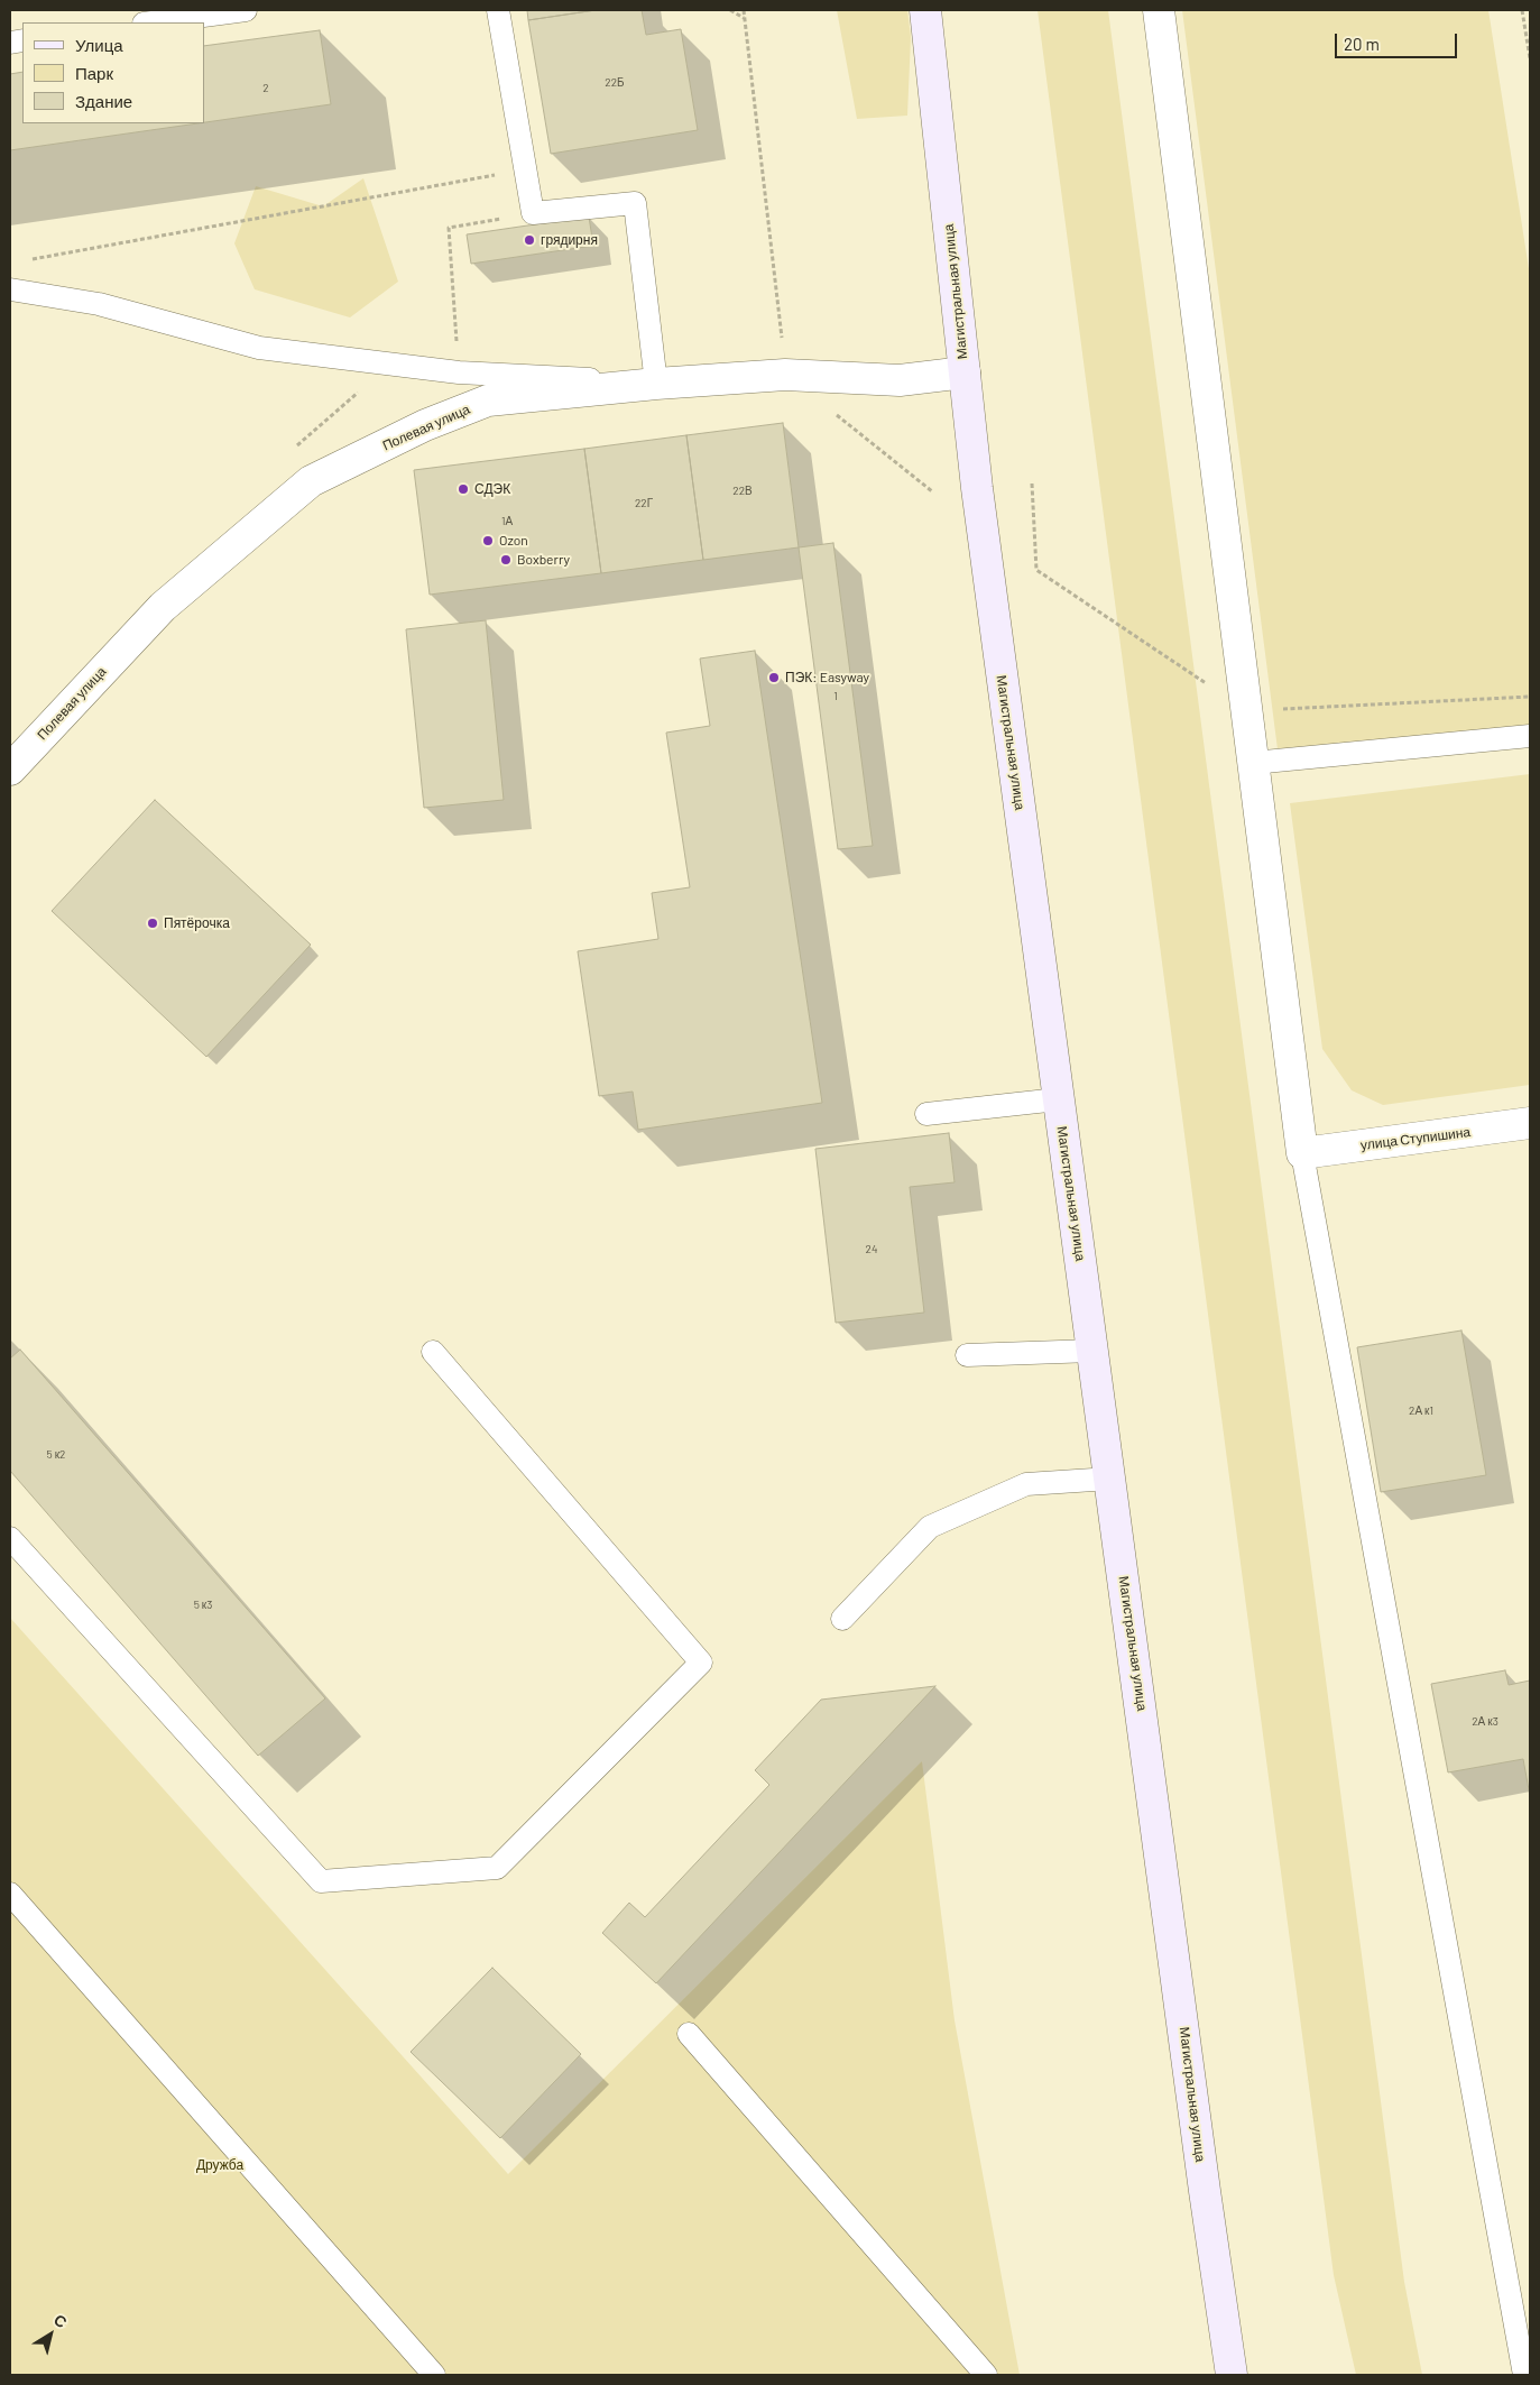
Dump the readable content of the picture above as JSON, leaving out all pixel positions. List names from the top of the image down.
{
  "streets": {
    "main road": ["Магистральная улица"],
    "street": ["Полевая улица", "улица Ступишина"]
  },
  "crossings": [
    ["Магистральная улица", "Полевая улица"]
  ],
  "parks": ["Дружба"],
  "places": [
    "грядирня",
    "СДЭК",
    "Ozon",
    "Boxberry",
    "ПЭК: Easyway",
    "Пятёрочка"
  ],
  "house_numbers": [
    "22Б",
    "2",
    "22В",
    "22Г",
    "1А",
    "1",
    "24",
    "2А к1",
    "5 к2",
    "5 к3",
    "2А к3"
  ],
  "legend": ["Улица", "Парк", "Здание"],
  "scale_bar": "20 m",
  "north": "top right"
}
